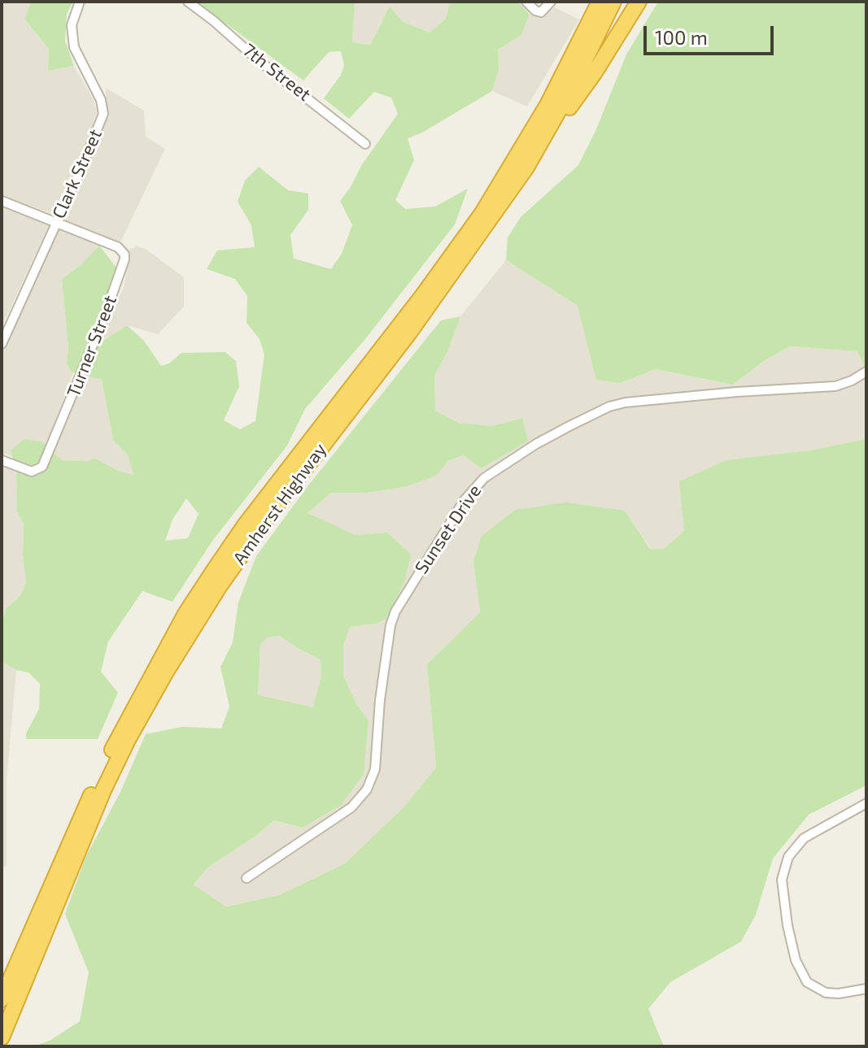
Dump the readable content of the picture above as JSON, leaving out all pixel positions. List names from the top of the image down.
{
  "streets": {
    "highway": ["Amherst Highway"],
    "street": [
      "7th Street",
      "Clark Street",
      "Turner Street",
      "Sunset Drive"
    ]
  },
  "crossings": [
    ["Clark Street", "Turner Street"]
  ],
  "scale_bar": "100 m"
}
